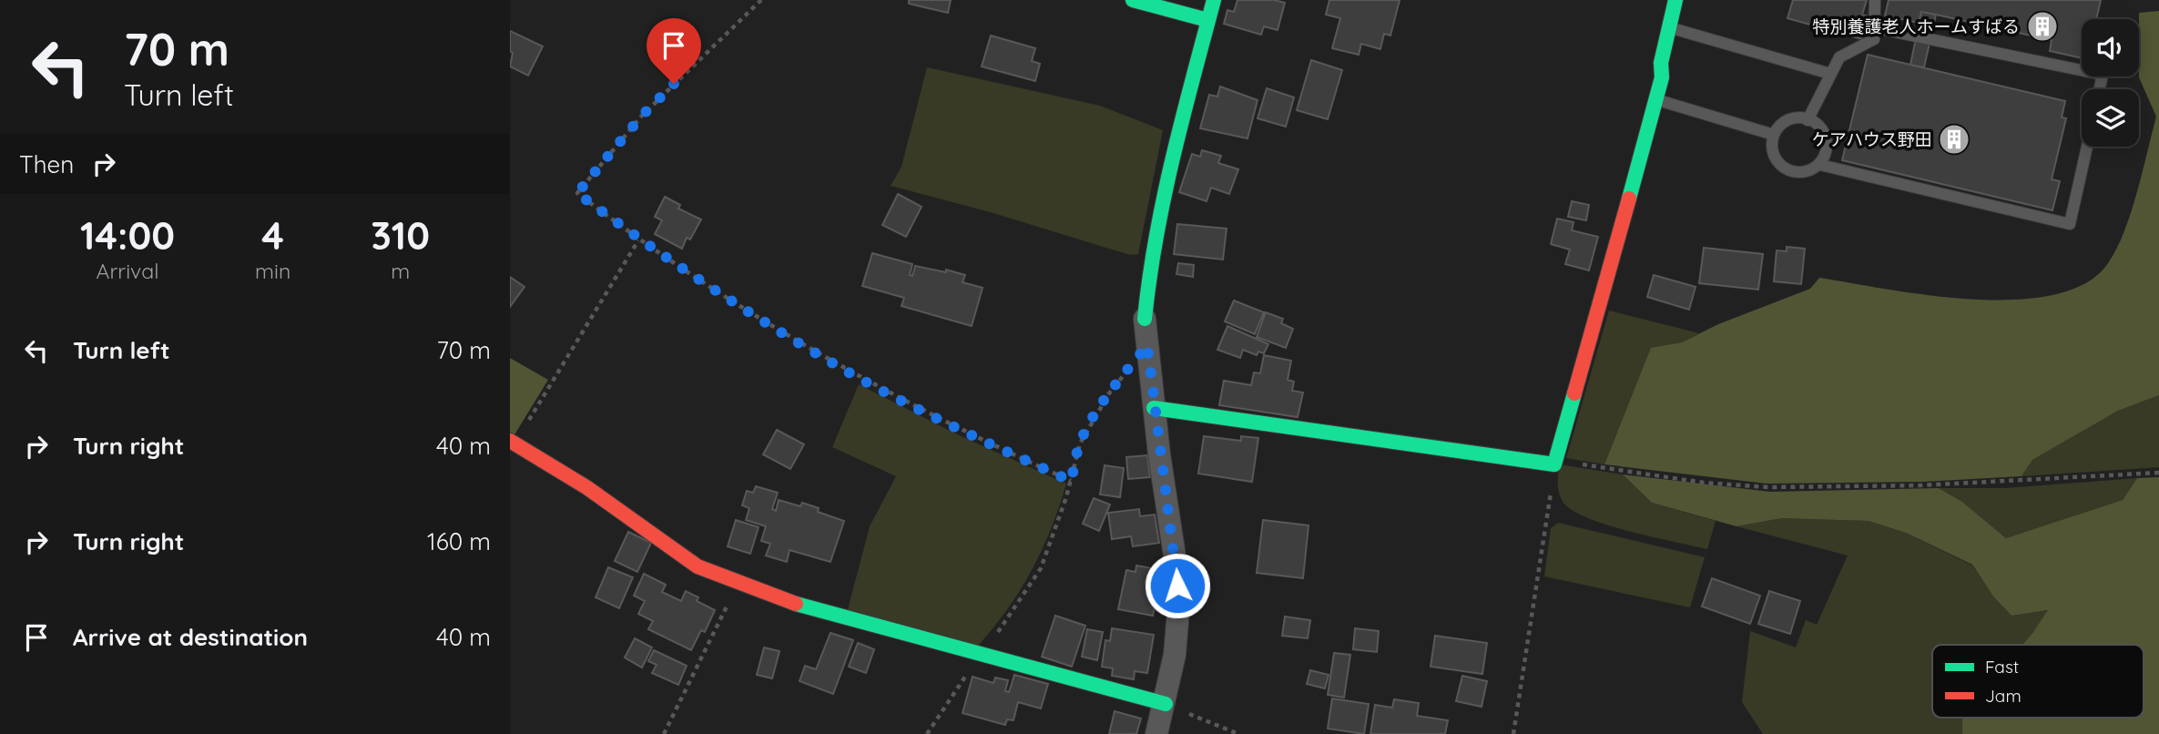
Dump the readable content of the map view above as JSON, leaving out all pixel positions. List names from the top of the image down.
{
  "places": {
    "building": ["特別養護老人ホームすばる", "ケアハウス野田"]
  },
  "legend": ["Fast", "Jam"],
  "page": {
    "turn": ["70 m", "Turn left"],
    "then": "Then",
    "eta": [
      "14:00",
      "Arrival",
      "4",
      "min",
      "310",
      "m"
    ],
    "list": [
      {
        "name": "Turn left",
        "value": "70 m"
      },
      {
        "name": "Turn right",
        "value": "40 m"
      },
      {
        "name": "Turn right",
        "value": "160 m"
      },
      {
        "name": "Arrive at destination",
        "value": "40 m"
      }
    ]
  }
}
